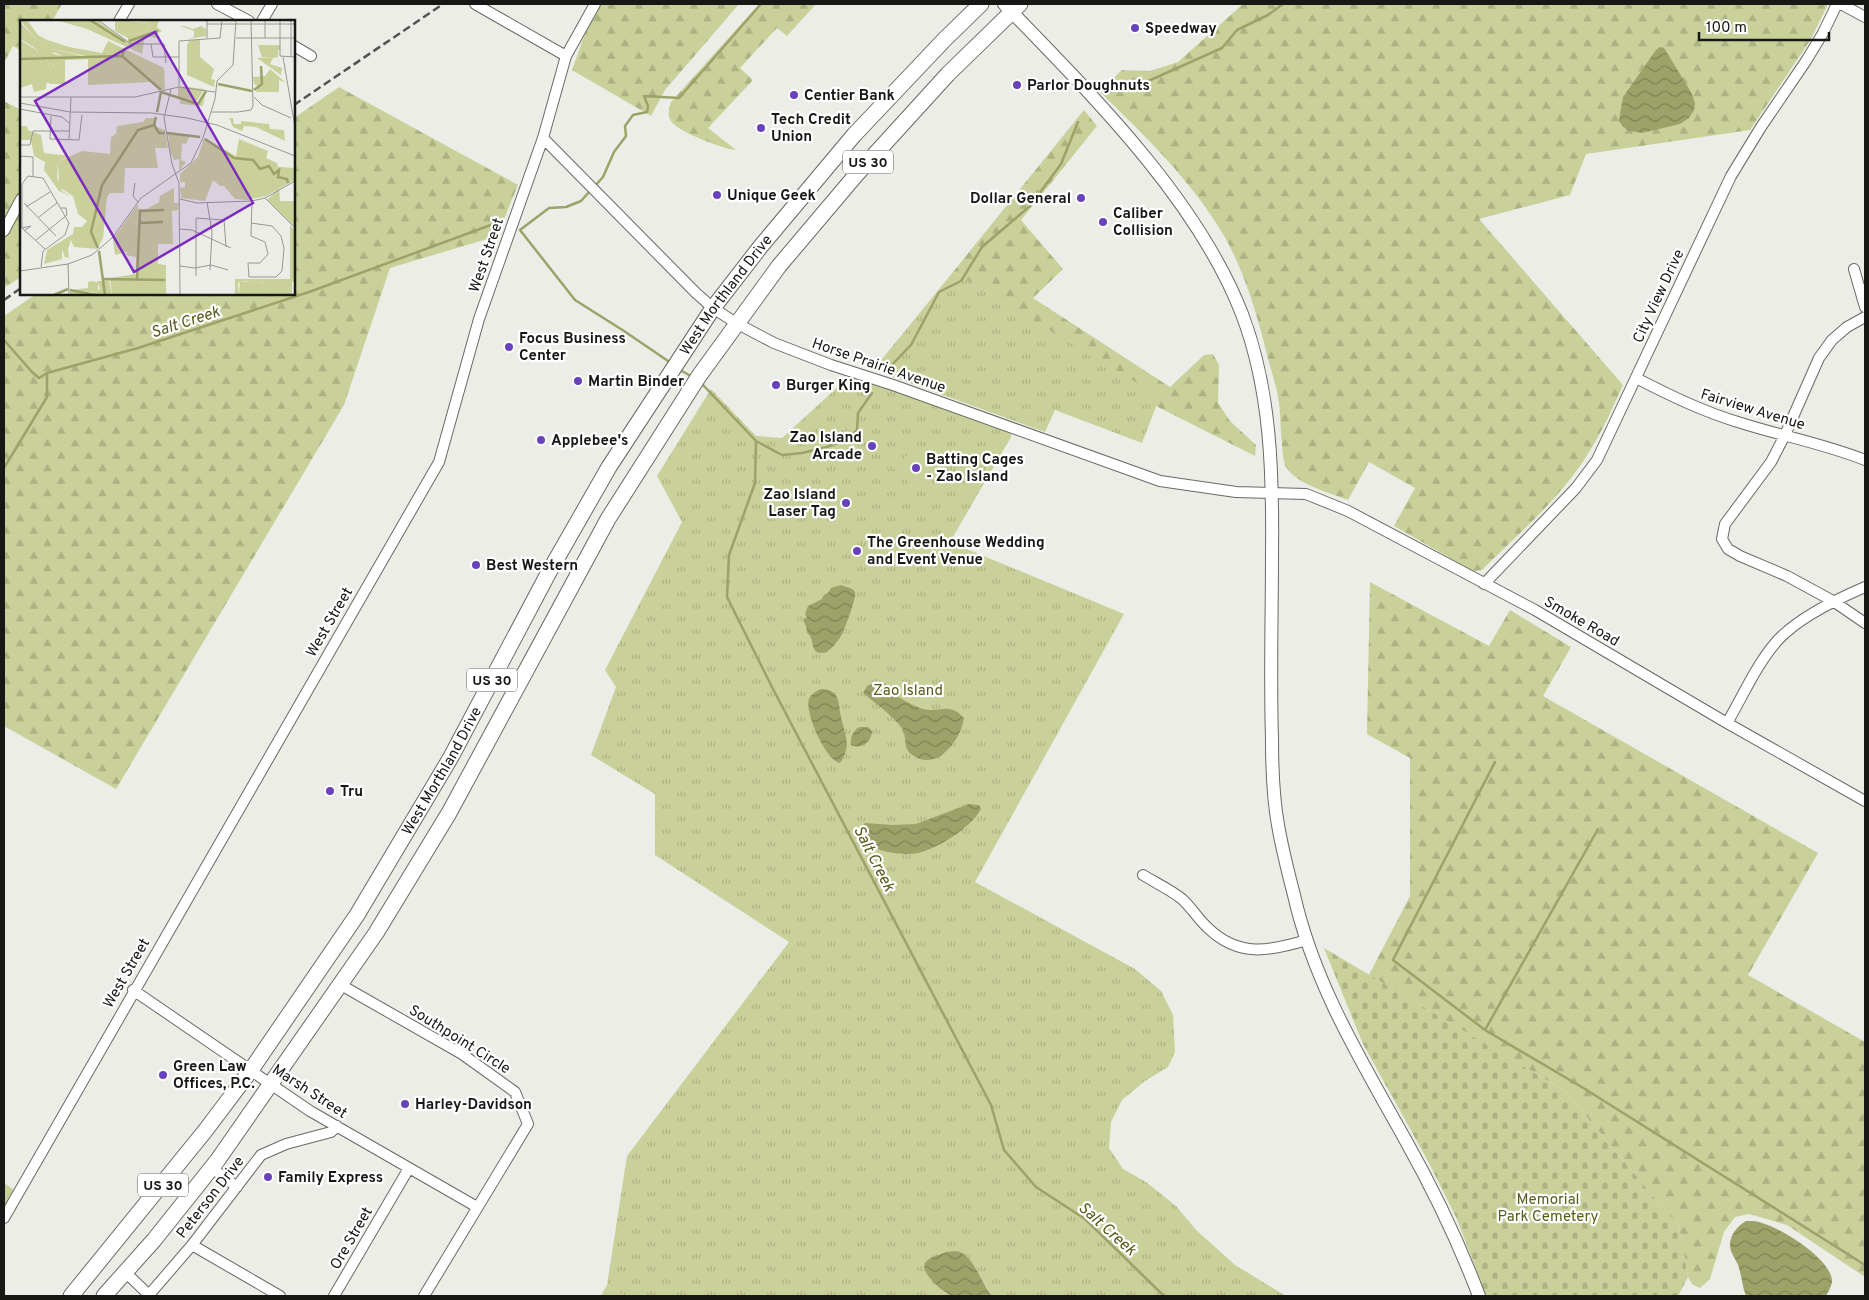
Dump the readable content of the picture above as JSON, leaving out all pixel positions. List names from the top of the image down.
{
  "streets": {
    "highway": ["US 30", "West Morthland Drive"],
    "street": [
      "West Street",
      "City View Drive",
      "Horse Prairie Avenue",
      "Fairview Avenue",
      "Smoke Road",
      "Southpoint Circle",
      "Marsh Street",
      "Peterson Drive",
      "Ore Street"
    ]
  },
  "crossings": [
    ["West Street", "Horse Prairie Avenue"],
    ["West Street", "Marsh Street"],
    ["West Morthland Drive", "Horse Prairie Avenue"],
    ["West Morthland Drive", "Southpoint Circle"],
    ["West Morthland Drive", "Marsh Street"],
    ["City View Drive", "Fairview Avenue"],
    ["City View Drive", "Smoke Road"],
    ["Horse Prairie Avenue", "Smoke Road"],
    ["Southpoint Circle", "Marsh Street"],
    ["Marsh Street", "Peterson Drive"],
    ["Marsh Street", "Ore Street"]
  ],
  "water": ["Salt Creek"],
  "parks": ["Zao Island", "Memorial Park Cemetery"],
  "places": [
    "Speedway",
    "Parlor Doughnuts",
    "Centier Bank",
    "Tech Credit Union",
    "Unique Geek",
    "Dollar General",
    "Caliber Collision",
    "Focus Business Center",
    "Martin Binder",
    "Burger King",
    "Applebee's",
    "Zao Island Arcade",
    "Batting Cages - Zao Island",
    "Zao Island Laser Tag",
    "The Greenhouse Wedding and Event Venue",
    "Best Western",
    "Tru",
    "Green Law Offices, P.C.",
    "Harley-Davidson",
    "Family Express"
  ],
  "scale_bar": "100 m"
}
